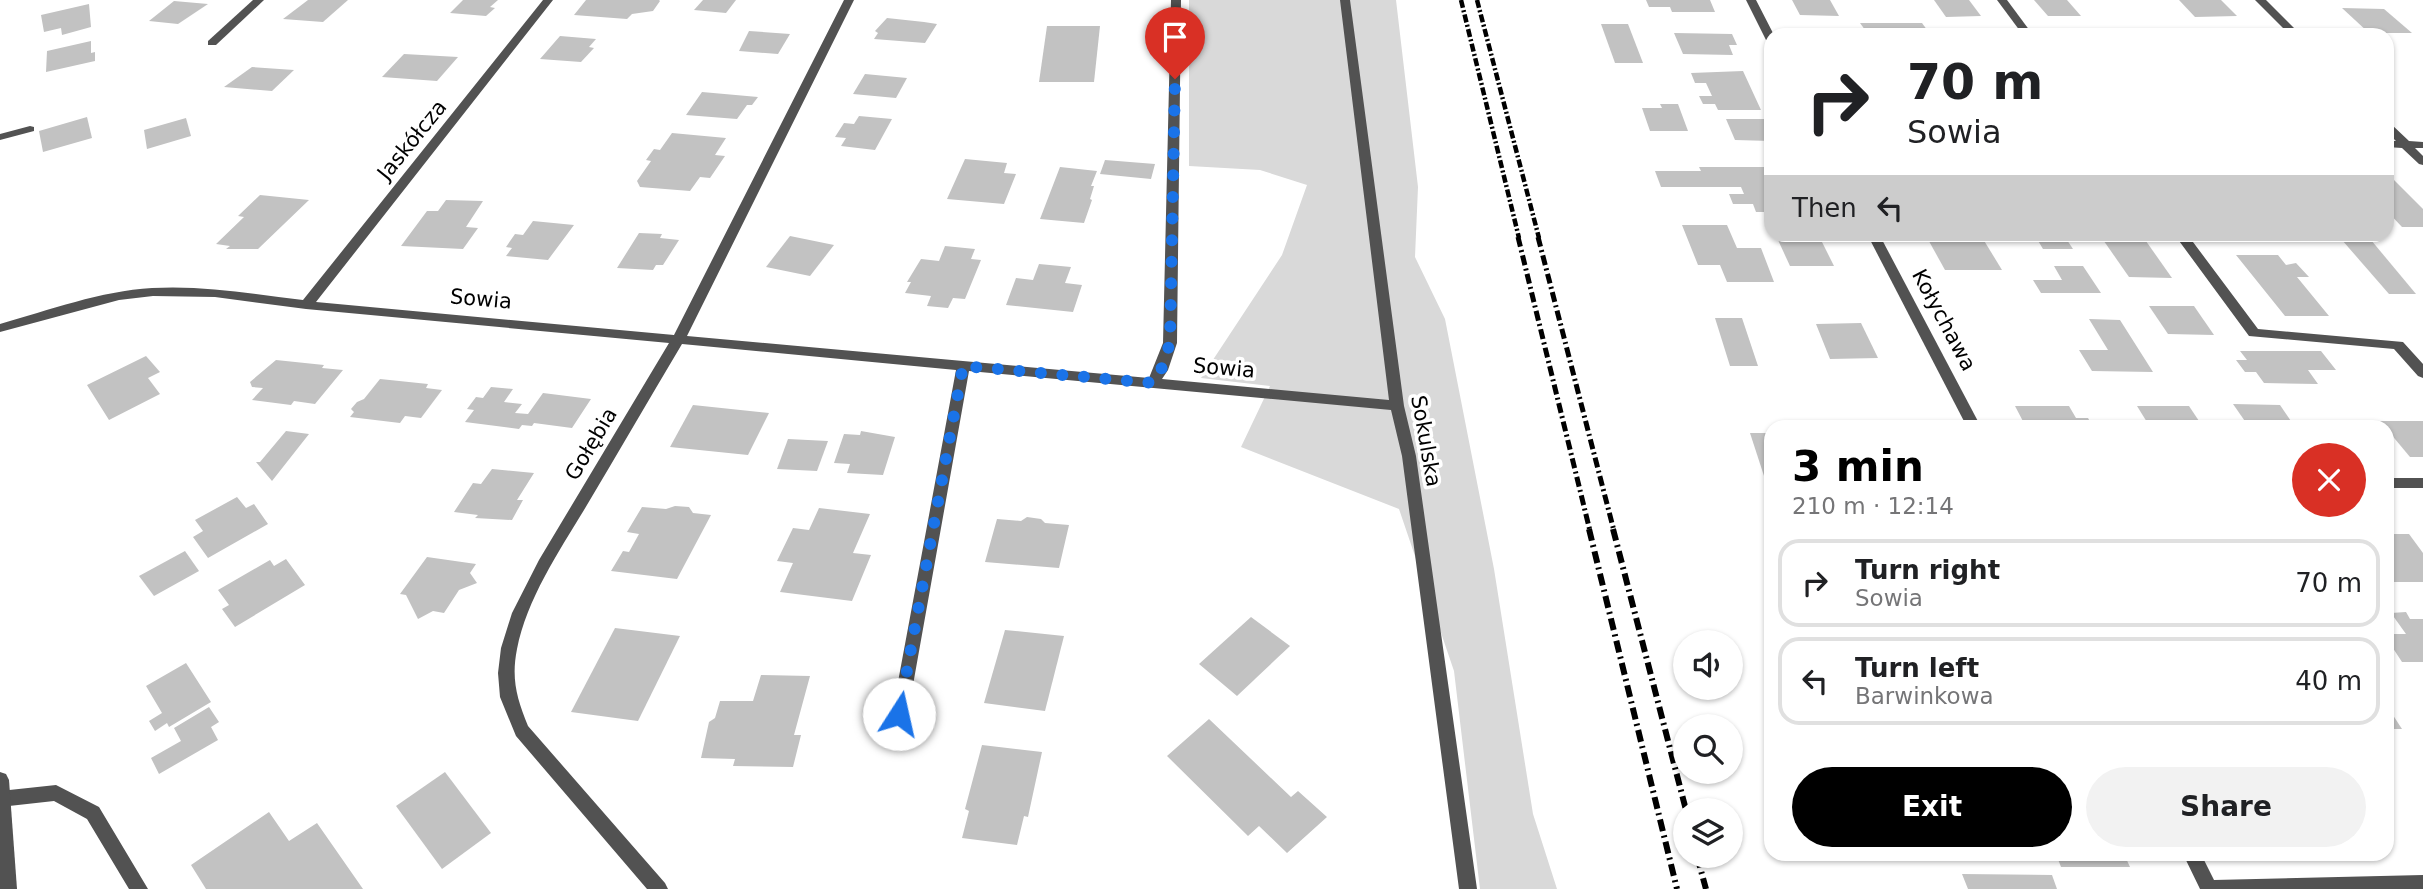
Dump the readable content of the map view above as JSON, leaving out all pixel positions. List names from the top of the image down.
{
  "streets": {
    "street": [
      "Jaskółcza",
      "Sowia",
      "Kołychawa",
      "Sokulska",
      "Gołębia"
    ]
  },
  "crossings": [
    ["Jaskółcza", "Sowia"],
    ["Sowia", "Sokulska"],
    ["Sowia", "Gołębia"]
  ],
  "page": {
    "turn": ["70 m", "Sowia"],
    "then": "Then",
    "heading": ["3 min", "210 m · 12:14"],
    "list": [
      {
        "name": "Turn right",
        "note": "Sowia",
        "value": "70 m"
      },
      {
        "name": "Turn left",
        "note": "Barwinkowa",
        "value": "40 m"
      }
    ],
    "buttons": ["Exit", "Share"]
  }
}
